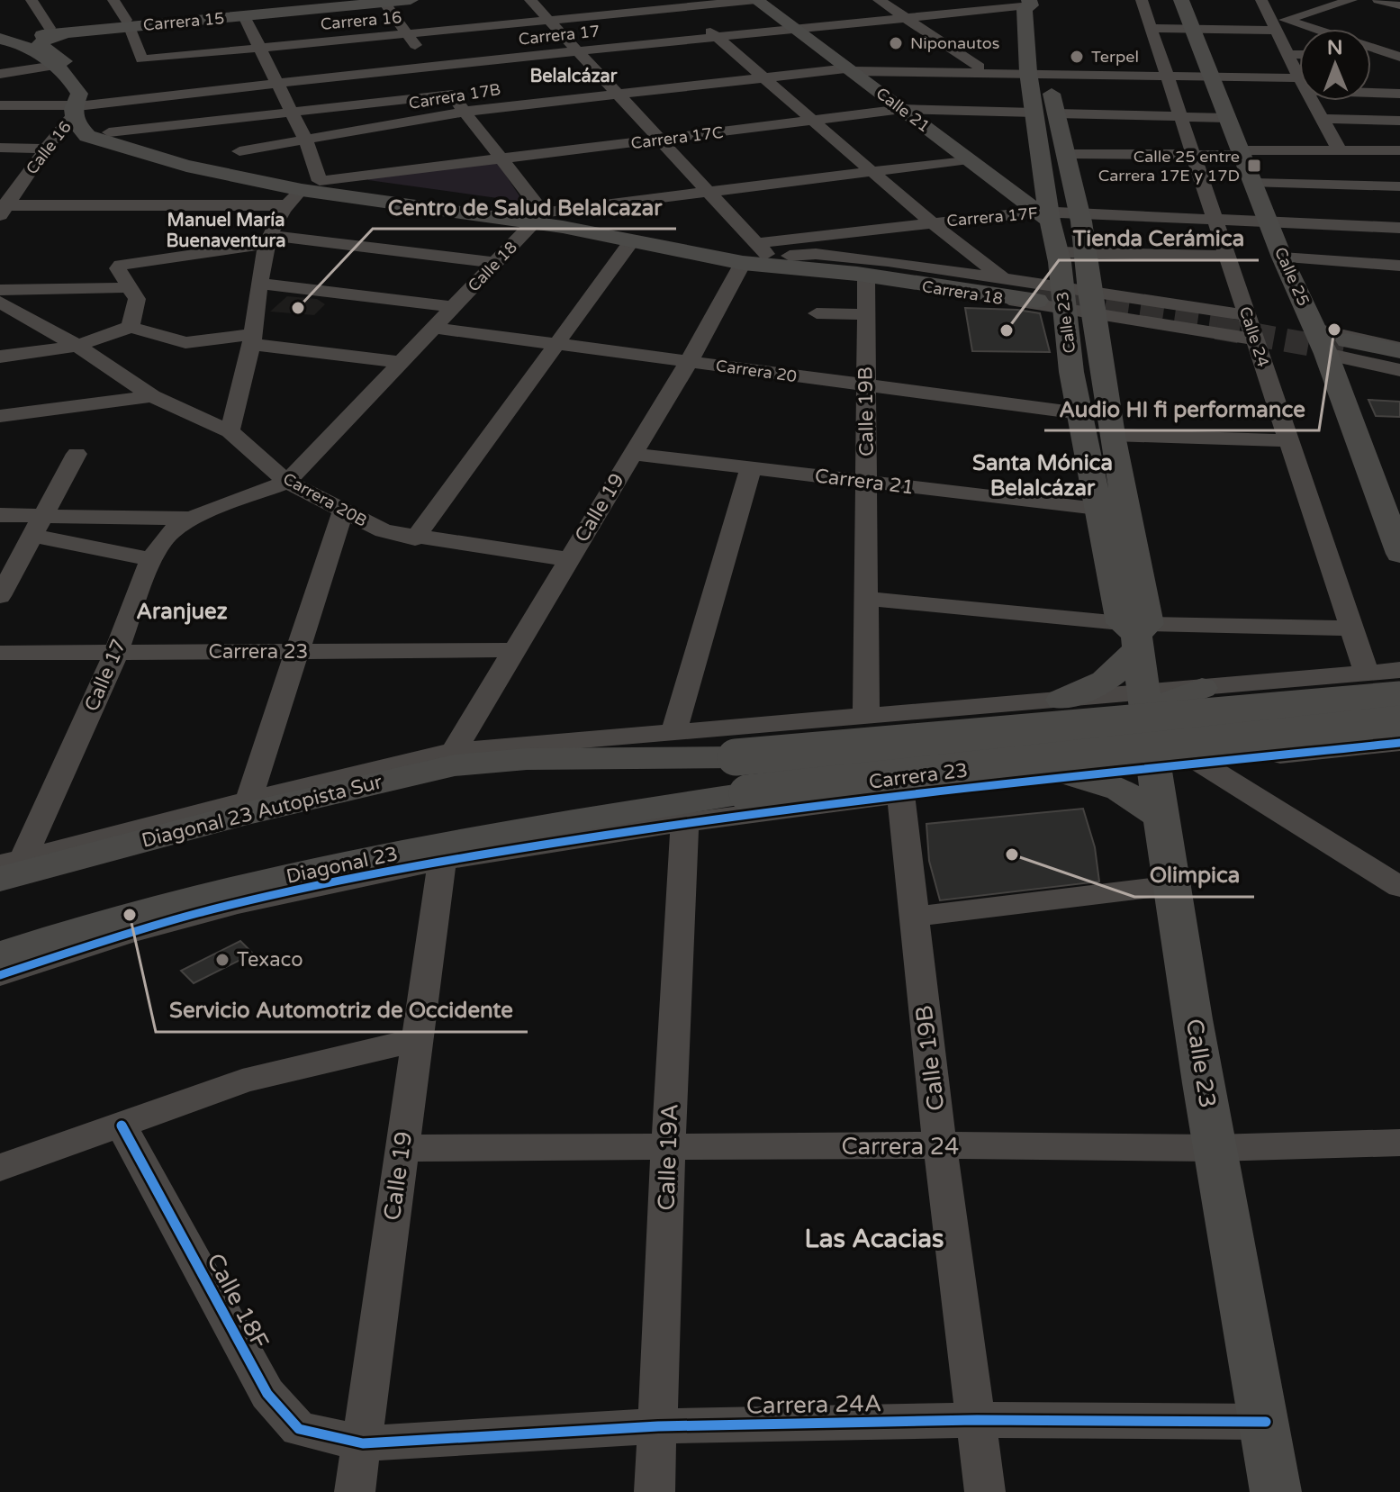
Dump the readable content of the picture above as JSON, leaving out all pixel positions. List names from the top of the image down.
{
  "streets": {
    "main road": [
      "Carrera 15",
      "Calle 21",
      "Calle 16",
      "Calle 25",
      "Carrera 18",
      "Calle 23",
      "Carrera 23",
      "Diagonal 23 Autopista Sur"
    ],
    "street": [
      "Carrera 16",
      "Carrera 17",
      "Carrera 17B",
      "Carrera 17C",
      "Carrera 17F",
      "Calle 18",
      "Calle 24",
      "Carrera 20",
      "Calle 19B",
      "Carrera 21",
      "Carrera 20B",
      "Calle 19",
      "Calle 17",
      "Diagonal 23",
      "Carrera 24",
      "Calle 19A",
      "Calle 18F",
      "Carrera 24A"
    ]
  },
  "crossings": [
    ["Carrera 16", "Carrera 15"],
    ["Carrera 16", "Calle 21"],
    ["Carrera 15", "Calle 16"],
    ["Carrera 17", "Calle 21"],
    ["Carrera 17", "Calle 16"],
    ["Carrera 17", "Calle 23"],
    ["Carrera 17B", "Calle 21"],
    ["Carrera 17B", "Calle 25"],
    ["Carrera 17B", "Calle 23"],
    ["Carrera 17B", "Calle 24"],
    ["Calle 21", "Carrera 17C"],
    ["Calle 21", "Carrera 17F"],
    ["Calle 21", "Calle 23"],
    ["Carrera 17C", "Carrera 18"],
    ["Carrera 17C", "Calle 23"],
    ["Carrera 17F", "Calle 25"],
    ["Carrera 17F", "Carrera 18"],
    ["Carrera 17F", "Calle 23"],
    ["Carrera 17F", "Calle 24"],
    ["Carrera 17F", "Calle 19"],
    ["Calle 18", "Carrera 18"],
    ["Calle 18", "Carrera 20"],
    ["Calle 18", "Carrera 20B"],
    ["Calle 18", "Calle 17"],
    ["Carrera 18", "Calle 23"],
    ["Carrera 18", "Calle 24"],
    ["Carrera 18", "Calle 19B"],
    ["Carrera 18", "Calle 19"],
    ["Calle 23", "Carrera 20"],
    ["Calle 23", "Carrera 21"],
    ["Calle 23", "Carrera 23"],
    ["Calle 23", "Carrera 24"],
    ["Calle 23", "Carrera 24A"],
    ["Carrera 20", "Calle 19B"],
    ["Carrera 20", "Calle 19"],
    ["Calle 19B", "Carrera 21"],
    ["Calle 19B", "Carrera 23"],
    ["Calle 19B", "Carrera 24"],
    ["Calle 19B", "Carrera 24A"],
    ["Carrera 21", "Calle 19"],
    ["Carrera 20B", "Calle 19"],
    ["Carrera 20B", "Calle 17"],
    ["Calle 19", "Carrera 23"],
    ["Calle 19", "Diagonal 23 Autopista Sur"],
    ["Calle 19", "Diagonal 23"],
    ["Calle 19", "Carrera 24"],
    ["Calle 19", "Calle 18F"],
    ["Calle 19", "Carrera 24A"],
    ["Carrera 23", "Calle 17"],
    ["Carrera 23", "Diagonal 23 Autopista Sur"],
    ["Carrera 23", "Diagonal 23"],
    ["Carrera 23", "Calle 19A"],
    ["Calle 17", "Diagonal 23 Autopista Sur"],
    ["Carrera 24", "Calle 19A"],
    ["Calle 19A", "Carrera 24A"],
    ["Calle 18F", "Carrera 24A"]
  ],
  "districts": [
    "Belalcázar",
    "Manuel María Buenaventura",
    "Santa Mónica Belalcázar",
    "Aranjuez",
    "Las Acacias"
  ],
  "places": {
    "other": [
      "Niponautos",
      "Terpel",
      "Centro de Salud Belalcazar",
      "Audio HI fi performance",
      "Tienda Cerámica",
      "Olimpica",
      "Servicio Automotriz de Occidente",
      "Texaco"
    ],
    "transit": ["Calle 25 entre Carrera 17E y 17D"]
  },
  "north": "top"
}
